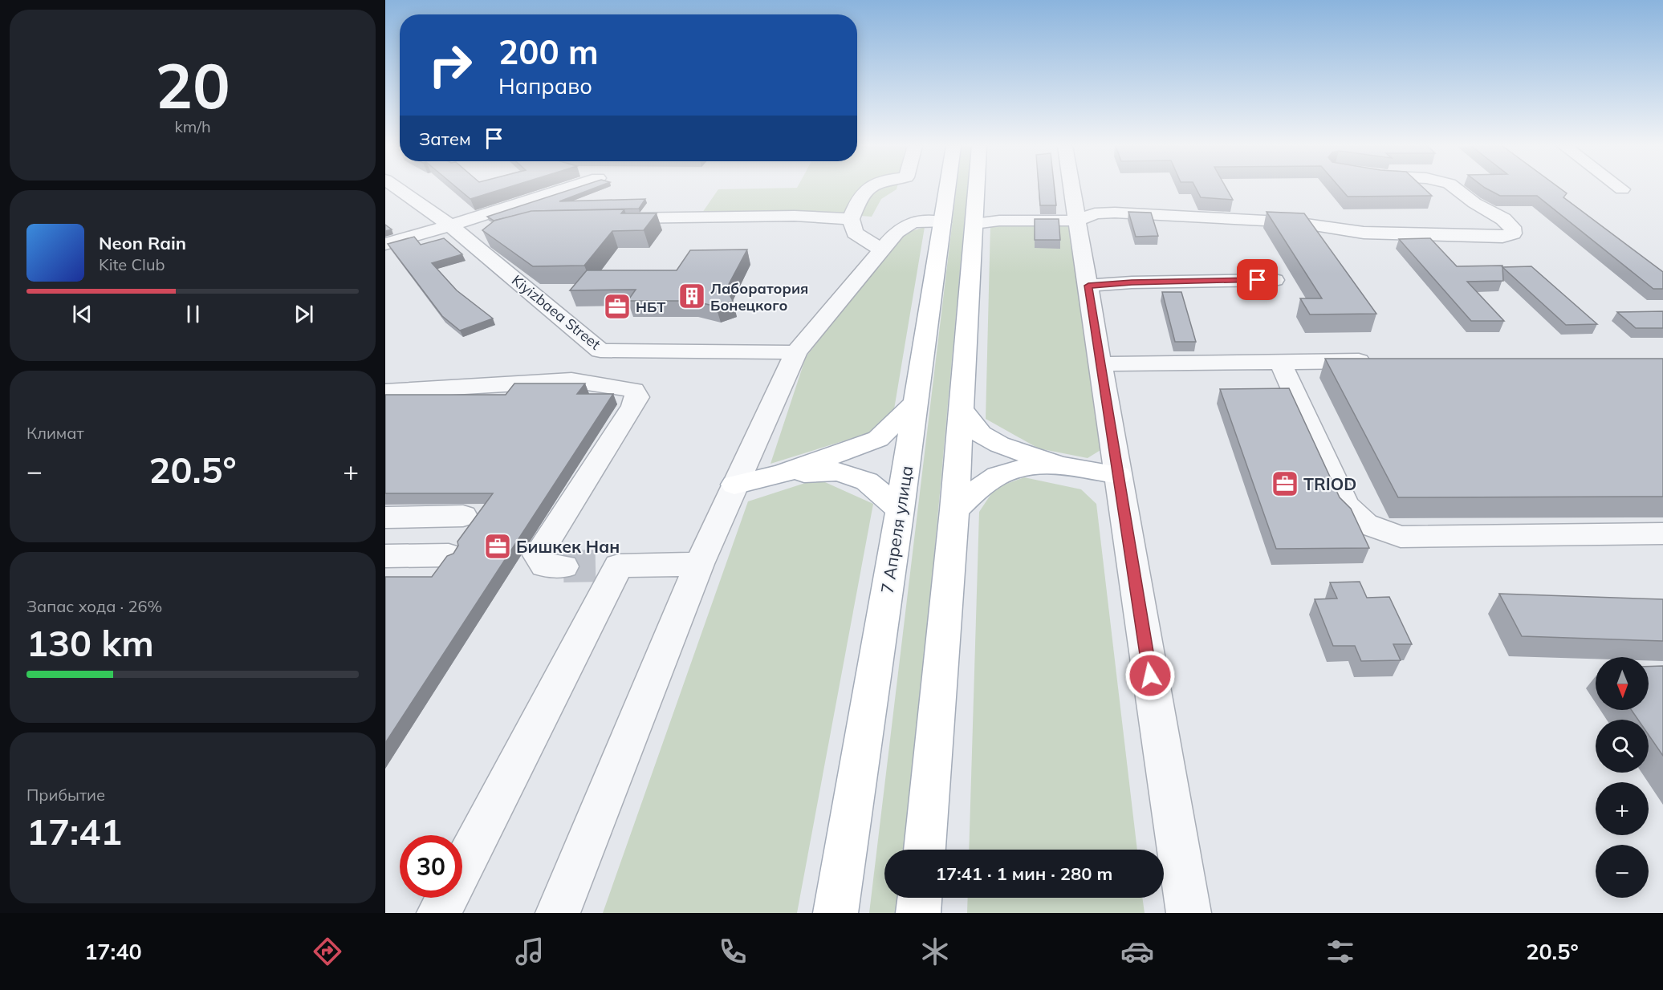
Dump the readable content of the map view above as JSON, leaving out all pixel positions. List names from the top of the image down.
{
  "streets": {
    "main road": ["7 Апреля улица"],
    "street": ["Kiyizbaea Street"]
  },
  "places": {
    "building": ["Лаборатория Бонецкого"],
    "office": ["НБТ", "TRIOD", "Бишкек Нан"]
  },
  "north": "bottom",
  "page": {
    "tile": [
      ["20", "km/h"],
      "Климат",
      ["Запас хода · 26%", "130 km"],
      ["Прибытие", "17:41"]
    ],
    "turn": ["200 m", "Направо"],
    "then": "Затем",
    "song": ["Neon Rain", "Kite Club"],
    "heat": ["−", "20.5°", "+"],
    "map_buttons": ["+", "−"],
    "limit": "30",
    "trip": "17:41 · 1 мин · 280 m",
    "tabs": ["17:40", "20.5°"]
  }
}
